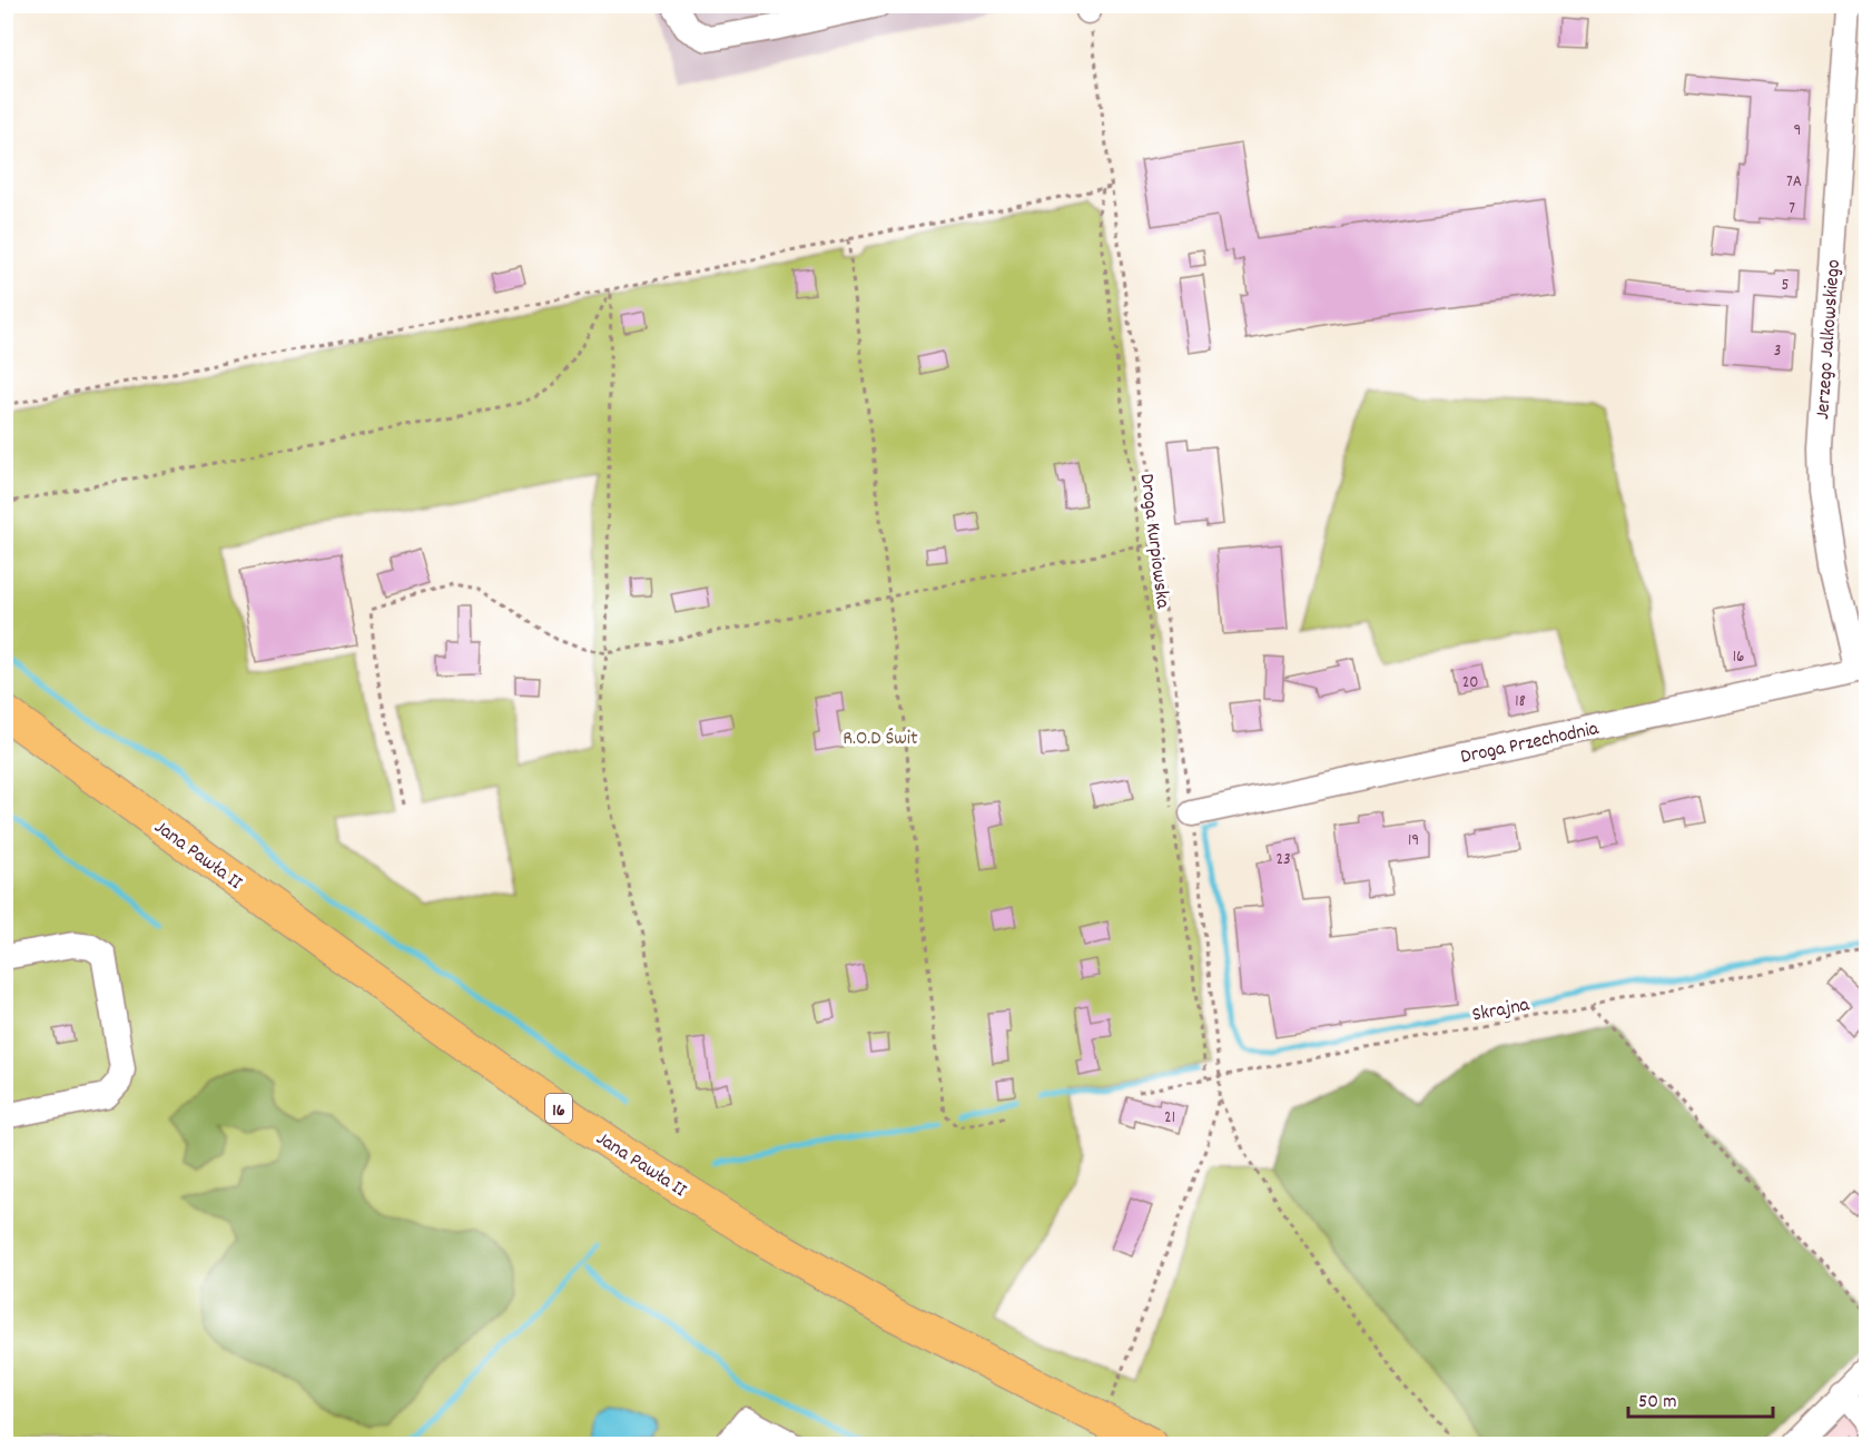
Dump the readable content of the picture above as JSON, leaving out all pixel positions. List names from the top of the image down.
{
  "streets": {
    "main road": ["Jana Pawła II", "16"],
    "street": ["Jerzego Jalkowskiego", "Droga Przechodnia"],
    "path": ["Droga Kurpiowska", "Skrajna"]
  },
  "crossings": [
    ["Jerzego Jalkowskiego", "Droga Przechodnia"],
    ["Droga Kurpiowska", "Droga Przechodnia"],
    ["Droga Kurpiowska", "Skrajna"]
  ],
  "parks": ["R.O.D Świt"],
  "house_numbers": [
    "9",
    "7A",
    "7",
    "5",
    "3",
    "16",
    "20",
    "18",
    "19",
    "23",
    "21"
  ],
  "scale_bar": "50 m"
}
